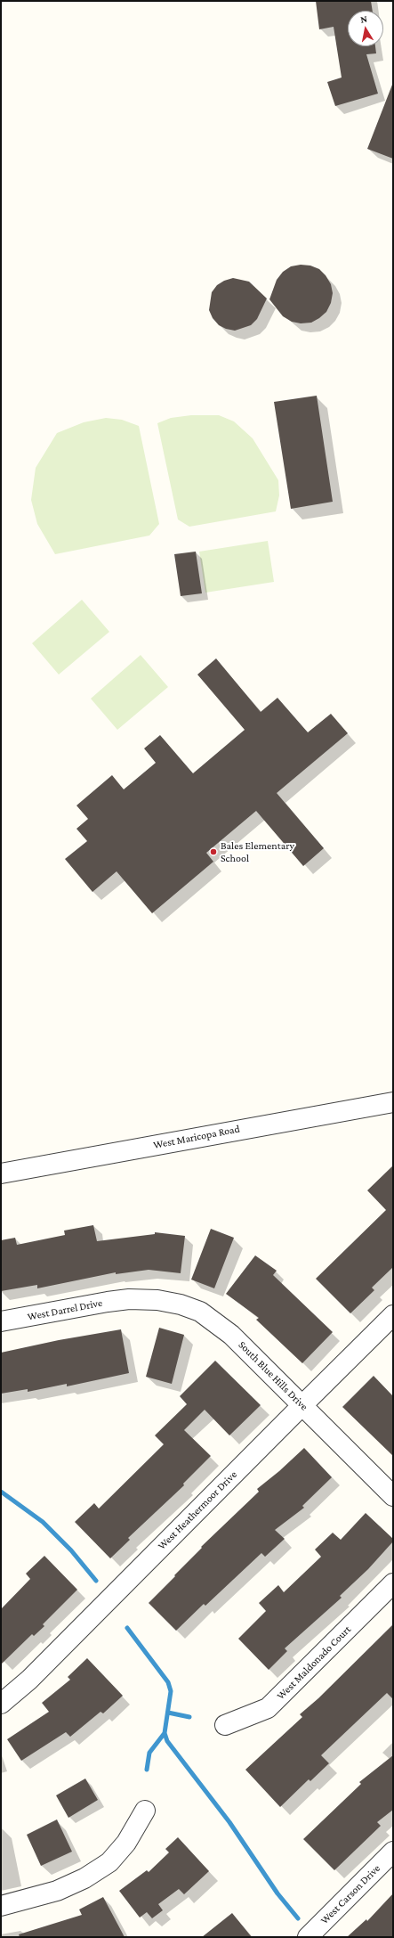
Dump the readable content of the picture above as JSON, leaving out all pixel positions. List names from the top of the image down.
{
  "streets": {
    "street": [
      "West Maricopa Road",
      "West Darrel Drive",
      "South Blue Hills Drive",
      "West Heathermoor Drive",
      "West Maldonado Court",
      "West Carson Drive"
    ]
  },
  "crossings": [
    ["West Darrel Drive", "South Blue Hills Drive"],
    ["South Blue Hills Drive", "West Heathermoor Drive"]
  ],
  "places": ["Bales Elementary School"],
  "north": "top"
}
